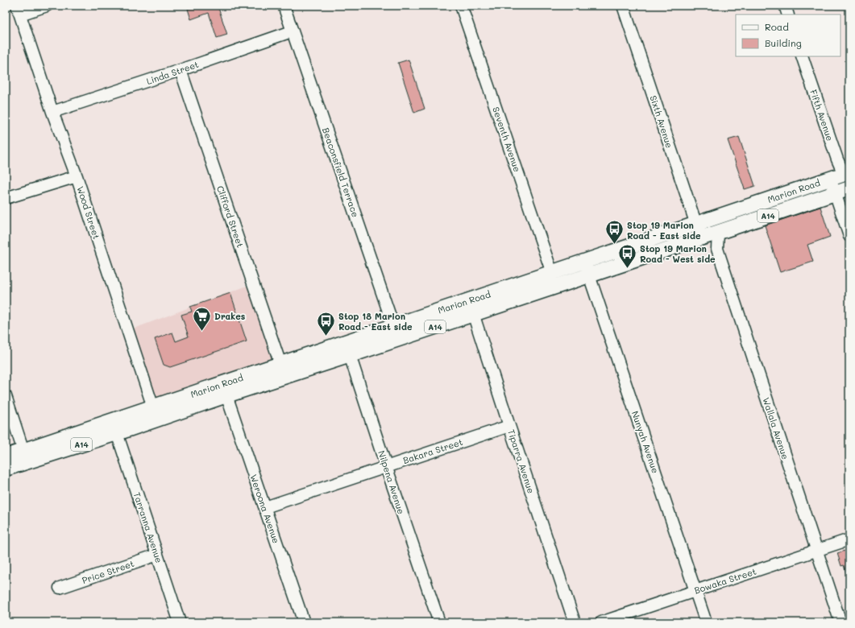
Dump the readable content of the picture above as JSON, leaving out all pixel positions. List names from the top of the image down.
{
  "streets": {
    "main road": ["Marion Road", "A14"],
    "street": [
      "Linda Street",
      "Fifth Avenue",
      "Sixth Avenue",
      "Seventh Avenue",
      "Beaconsfield Terrace",
      "Wood Street",
      "Clifford Street",
      "Wallala Avenue",
      "Nunyah Avenue",
      "Bakara Street",
      "Tiparra Avenue",
      "Nilpena Avenue",
      "Weroona Avenue",
      "Tarranna Avenue",
      "Price Street",
      "Bowaka Street"
    ]
  },
  "crossings": [
    ["Linda Street", "Beaconsfield Terrace"],
    ["Linda Street", "Wood Street"],
    ["Linda Street", "Clifford Street"],
    ["Fifth Avenue", "Marion Road"],
    ["Sixth Avenue", "Marion Road"],
    ["Seventh Avenue", "Marion Road"],
    ["Beaconsfield Terrace", "Marion Road"],
    ["Marion Road", "Wood Street"],
    ["Marion Road", "Clifford Street"],
    ["Marion Road", "Wallala Avenue"],
    ["Marion Road", "Nunyah Avenue"],
    ["Marion Road", "Tiparra Avenue"],
    ["Marion Road", "Nilpena Avenue"],
    ["Marion Road", "Weroona Avenue"],
    ["Marion Road", "Tarranna Avenue"],
    ["Wallala Avenue", "Bowaka Street"],
    ["Nunyah Avenue", "Bowaka Street"],
    ["Bakara Street", "Tiparra Avenue"],
    ["Bakara Street", "Nilpena Avenue"],
    ["Bakara Street", "Weroona Avenue"],
    ["Tarranna Avenue", "Price Street"]
  ],
  "places": {
    "bus stop": ["Stop 19 Marion Road - East side", "Stop 19 Marion Road - West side", "Stop 18 Marion Road - East side"],
    "supermarket": ["Drakes"]
  },
  "legend": ["Road", "Building"]
}
